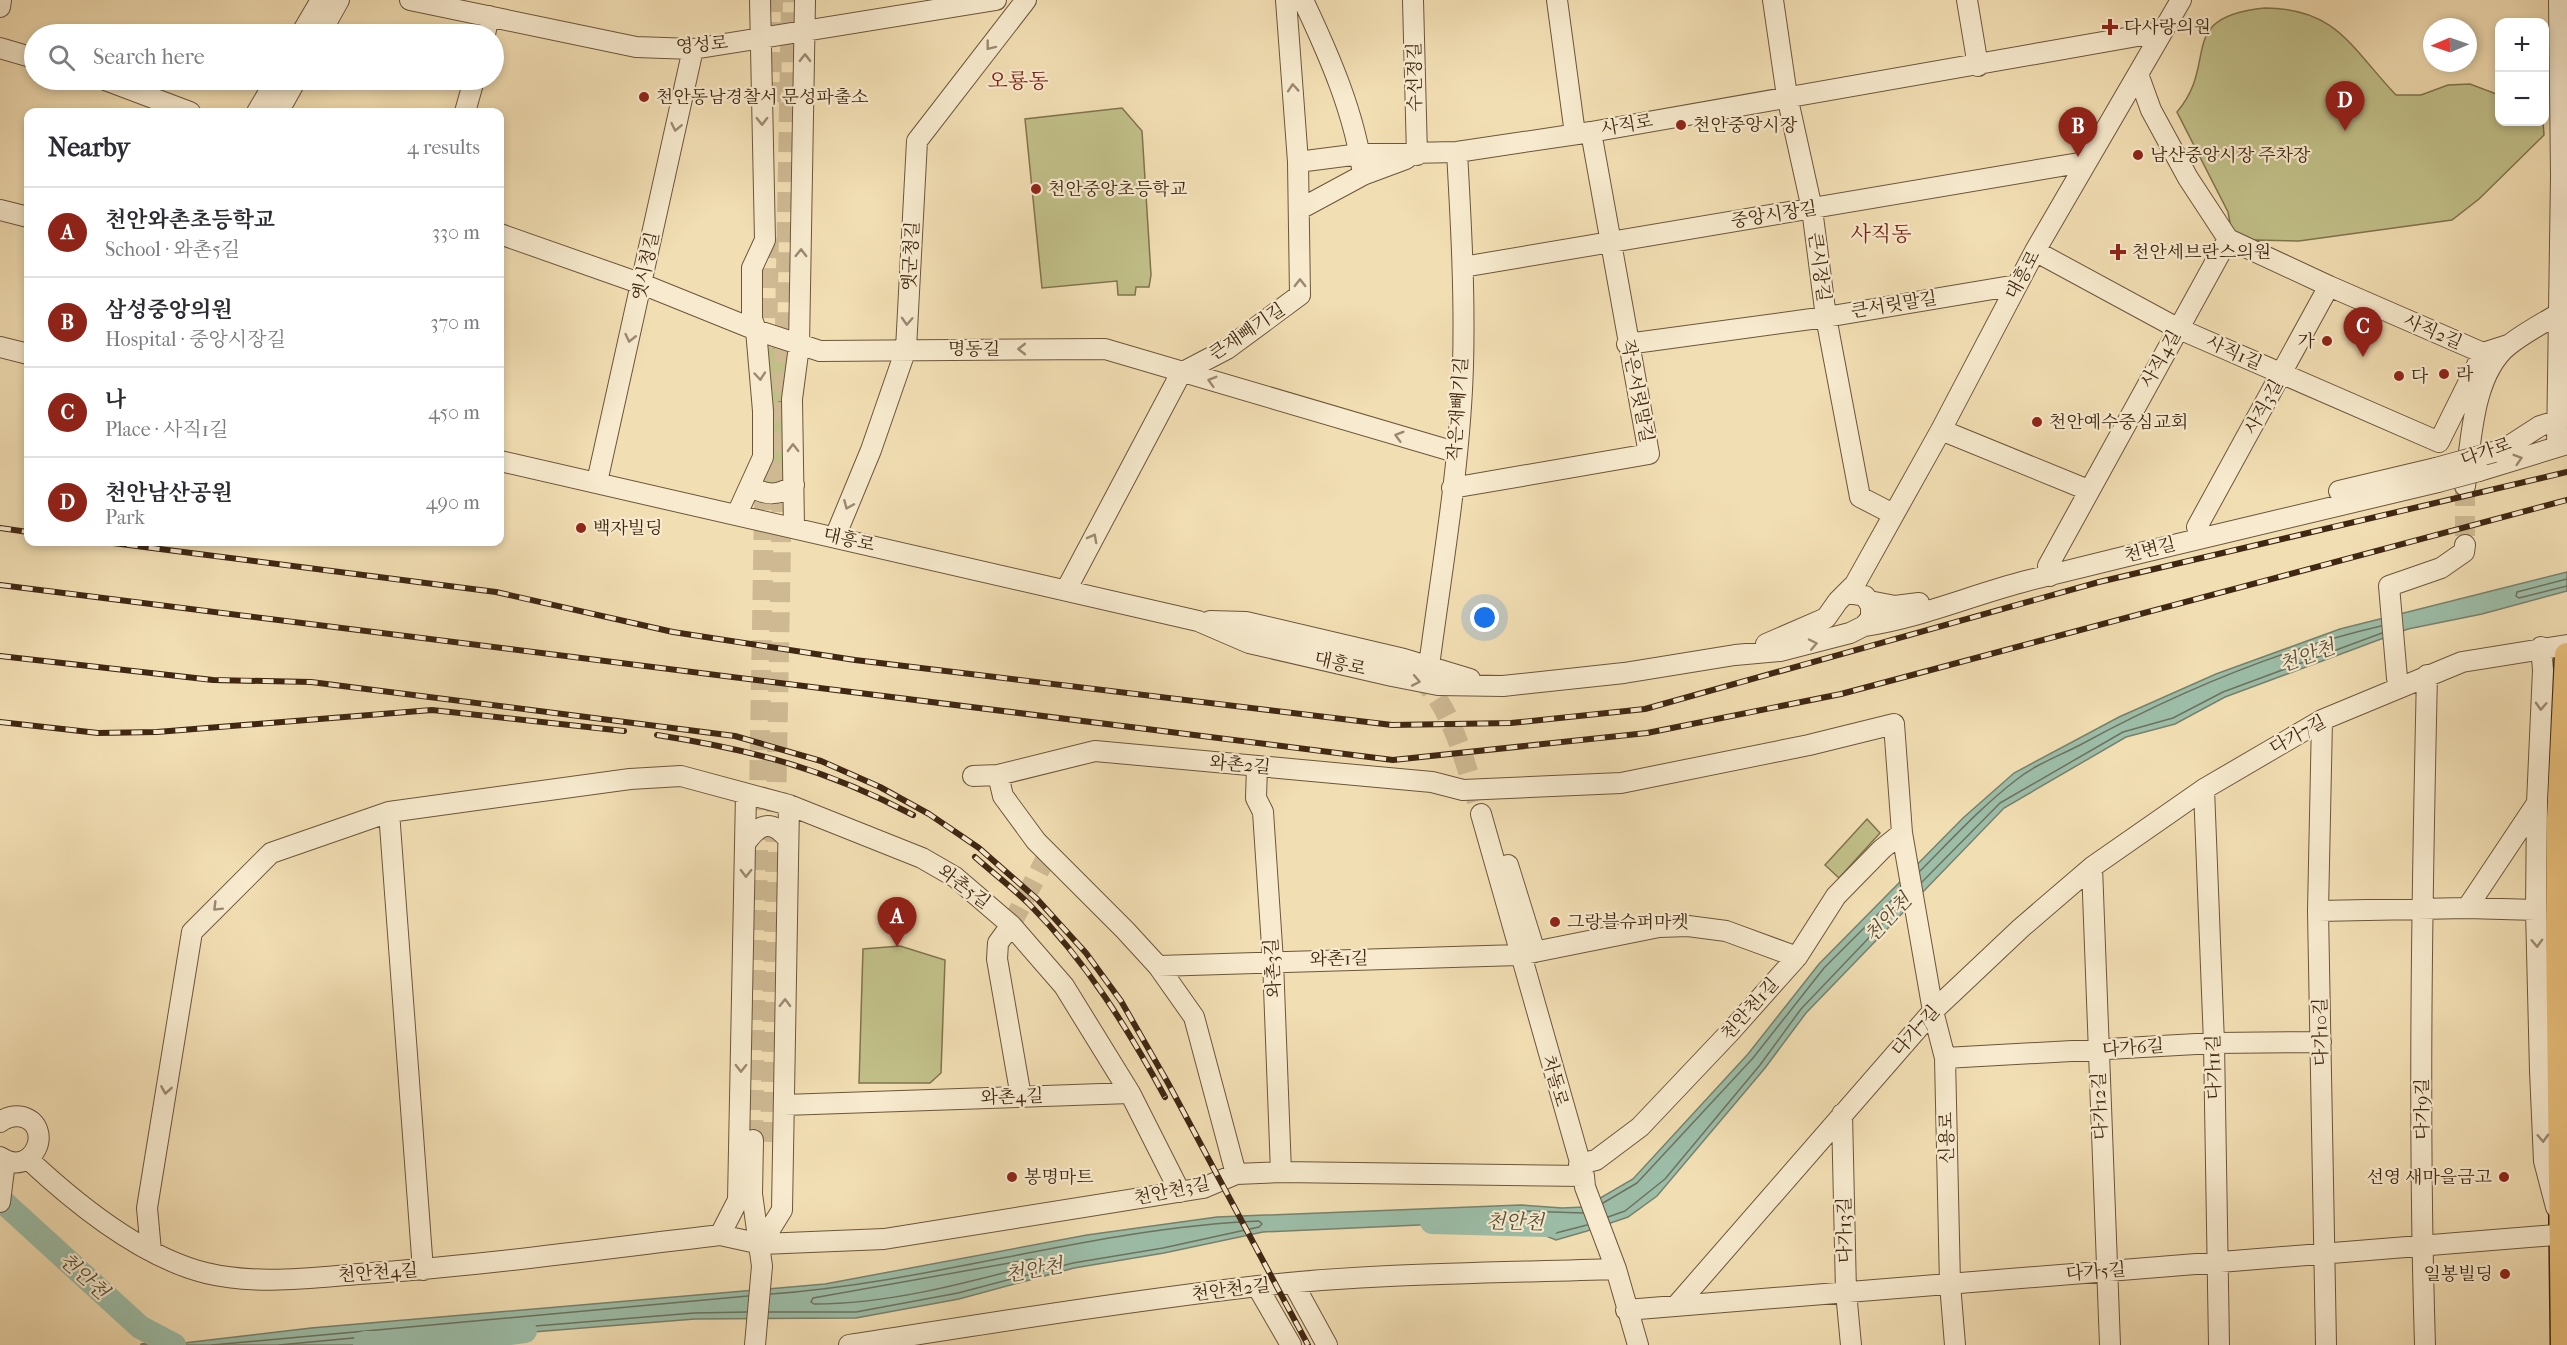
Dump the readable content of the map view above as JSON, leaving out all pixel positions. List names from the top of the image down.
{
  "streets": {
    "street": [
      "영성로",
      "수선정길",
      "사직로",
      "중앙시장길",
      "옛군청길",
      "옛시청길",
      "큰시장길",
      "대흥로",
      "큰서릿말길",
      "큰재빼기길",
      "사직2길",
      "명동길",
      "사직1길",
      "사직4길",
      "작은서릿말길",
      "사직3길",
      "작은재빼기길",
      "다가로",
      "천변길",
      "다가7길",
      "와촌2길",
      "와촌5길",
      "와촌1길",
      "와촌3길",
      "천안천1길",
      "다가10길",
      "다가6길",
      "다가11길",
      "차돌로",
      "와촌4길",
      "다가12길",
      "다가9길",
      "신용로",
      "천안천3길",
      "다가13길",
      "다가5길",
      "천안천4길",
      "천안천2길"
    ]
  },
  "crossings": [
    ["영성로", "옛시청길"],
    ["수선정길", "사직로"],
    ["사직로", "큰시장길"],
    ["사직로", "대흥로"],
    ["사직로", "큰재빼기길"],
    ["사직로", "작은서릿말길"],
    ["사직로", "작은재빼기길"],
    ["중앙시장길", "큰시장길"],
    ["중앙시장길", "대흥로"],
    ["중앙시장길", "작은서릿말길"],
    ["중앙시장길", "작은재빼기길"],
    ["옛군청길", "대흥로"],
    ["옛군청길", "명동길"],
    ["옛시청길", "대흥로"],
    ["옛시청길", "명동길"],
    ["큰시장길", "대흥로"],
    ["큰시장길", "큰서릿말길"],
    ["대흥로", "큰서릿말길"],
    ["대흥로", "사직1길"],
    ["대흥로", "작은재빼기길"],
    ["대흥로", "천변길"],
    ["큰서릿말길", "작은서릿말길"],
    ["큰재빼기길", "명동길"],
    ["사직2길", "사직1길"],
    ["사직2길", "사직4길"],
    ["사직2길", "사직3길"],
    ["명동길", "작은재빼기길"],
    ["사직1길", "사직4길"],
    ["사직1길", "사직3길"],
    ["사직4길", "천변길"],
    ["작은서릿말길", "작은재빼기길"],
    ["사직3길", "천변길"],
    ["다가로", "천변길"],
    ["다가7길", "다가10길"],
    ["다가7길", "다가11길"],
    ["다가7길", "다가12길"],
    ["다가7길", "다가9길"],
    ["다가7길", "신용로"],
    ["다가7길", "다가13길"],
    ["다가7길", "다가5길"],
    ["와촌2길", "와촌3길"],
    ["와촌2길", "천안천1길"],
    ["와촌2길", "신용로"],
    ["와촌5길", "와촌4길"],
    ["와촌5길", "천안천4길"],
    ["와촌1길", "와촌3길"],
    ["와촌1길", "천안천1길"],
    ["와촌1길", "차돌로"],
    ["와촌3길", "천안천3길"],
    ["천안천1길", "차돌로"],
    ["천안천1길", "신용로"],
    ["천안천1길", "천안천3길"],
    ["다가10길", "다가6길"],
    ["다가10길", "다가5길"],
    ["다가6길", "다가11길"],
    ["다가6길", "다가12길"],
    ["다가6길", "신용로"],
    ["다가11길", "다가5길"],
    ["차돌로", "천안천3길"],
    ["차돌로", "다가5길"],
    ["차돌로", "천안천2길"],
    ["다가12길", "다가5길"],
    ["다가9길", "다가5길"],
    ["신용로", "다가5길"],
    ["천안천3길", "천안천4길"],
    ["다가13길", "다가5길"]
  ],
  "one_way": ["큰재빼기길", "명동길"],
  "districts": ["오룡동", "사직동"],
  "water": ["천안천"],
  "places": {
    "health": ["다사랑의원", "천안세브란스의원"],
    "other": [
      "천안동남경찰서 문성파출소",
      "천안중앙시장",
      "남산중앙시장 주차장",
      "천안중앙초등학교",
      "가",
      "라",
      "다",
      "천안예수중심교회",
      "백자빌딩",
      "그랑블슈퍼마켓",
      "봉명마트",
      "선영 새마을금고",
      "일봉빌딩"
    ]
  },
  "north": "left",
  "page": {
    "map_buttons": ["+", "−"],
    "search": "Search here",
    "pins": [
      "D",
      "B",
      "C",
      "A"
    ],
    "heading": ["Nearby", "4 results"],
    "list": [
      {
        "mark": "A",
        "name": "천안와촌초등학교",
        "note": "School · 와촌5길",
        "value": "330 m"
      },
      {
        "mark": "B",
        "name": "삼성중앙의원",
        "note": "Hospital · 중앙시장길",
        "value": "370 m"
      },
      {
        "mark": "C",
        "name": "나",
        "note": "Place · 사직1길",
        "value": "450 m"
      },
      {
        "mark": "D",
        "name": "천안남산공원",
        "note": "Park",
        "value": "490 m"
      }
    ]
  }
}
